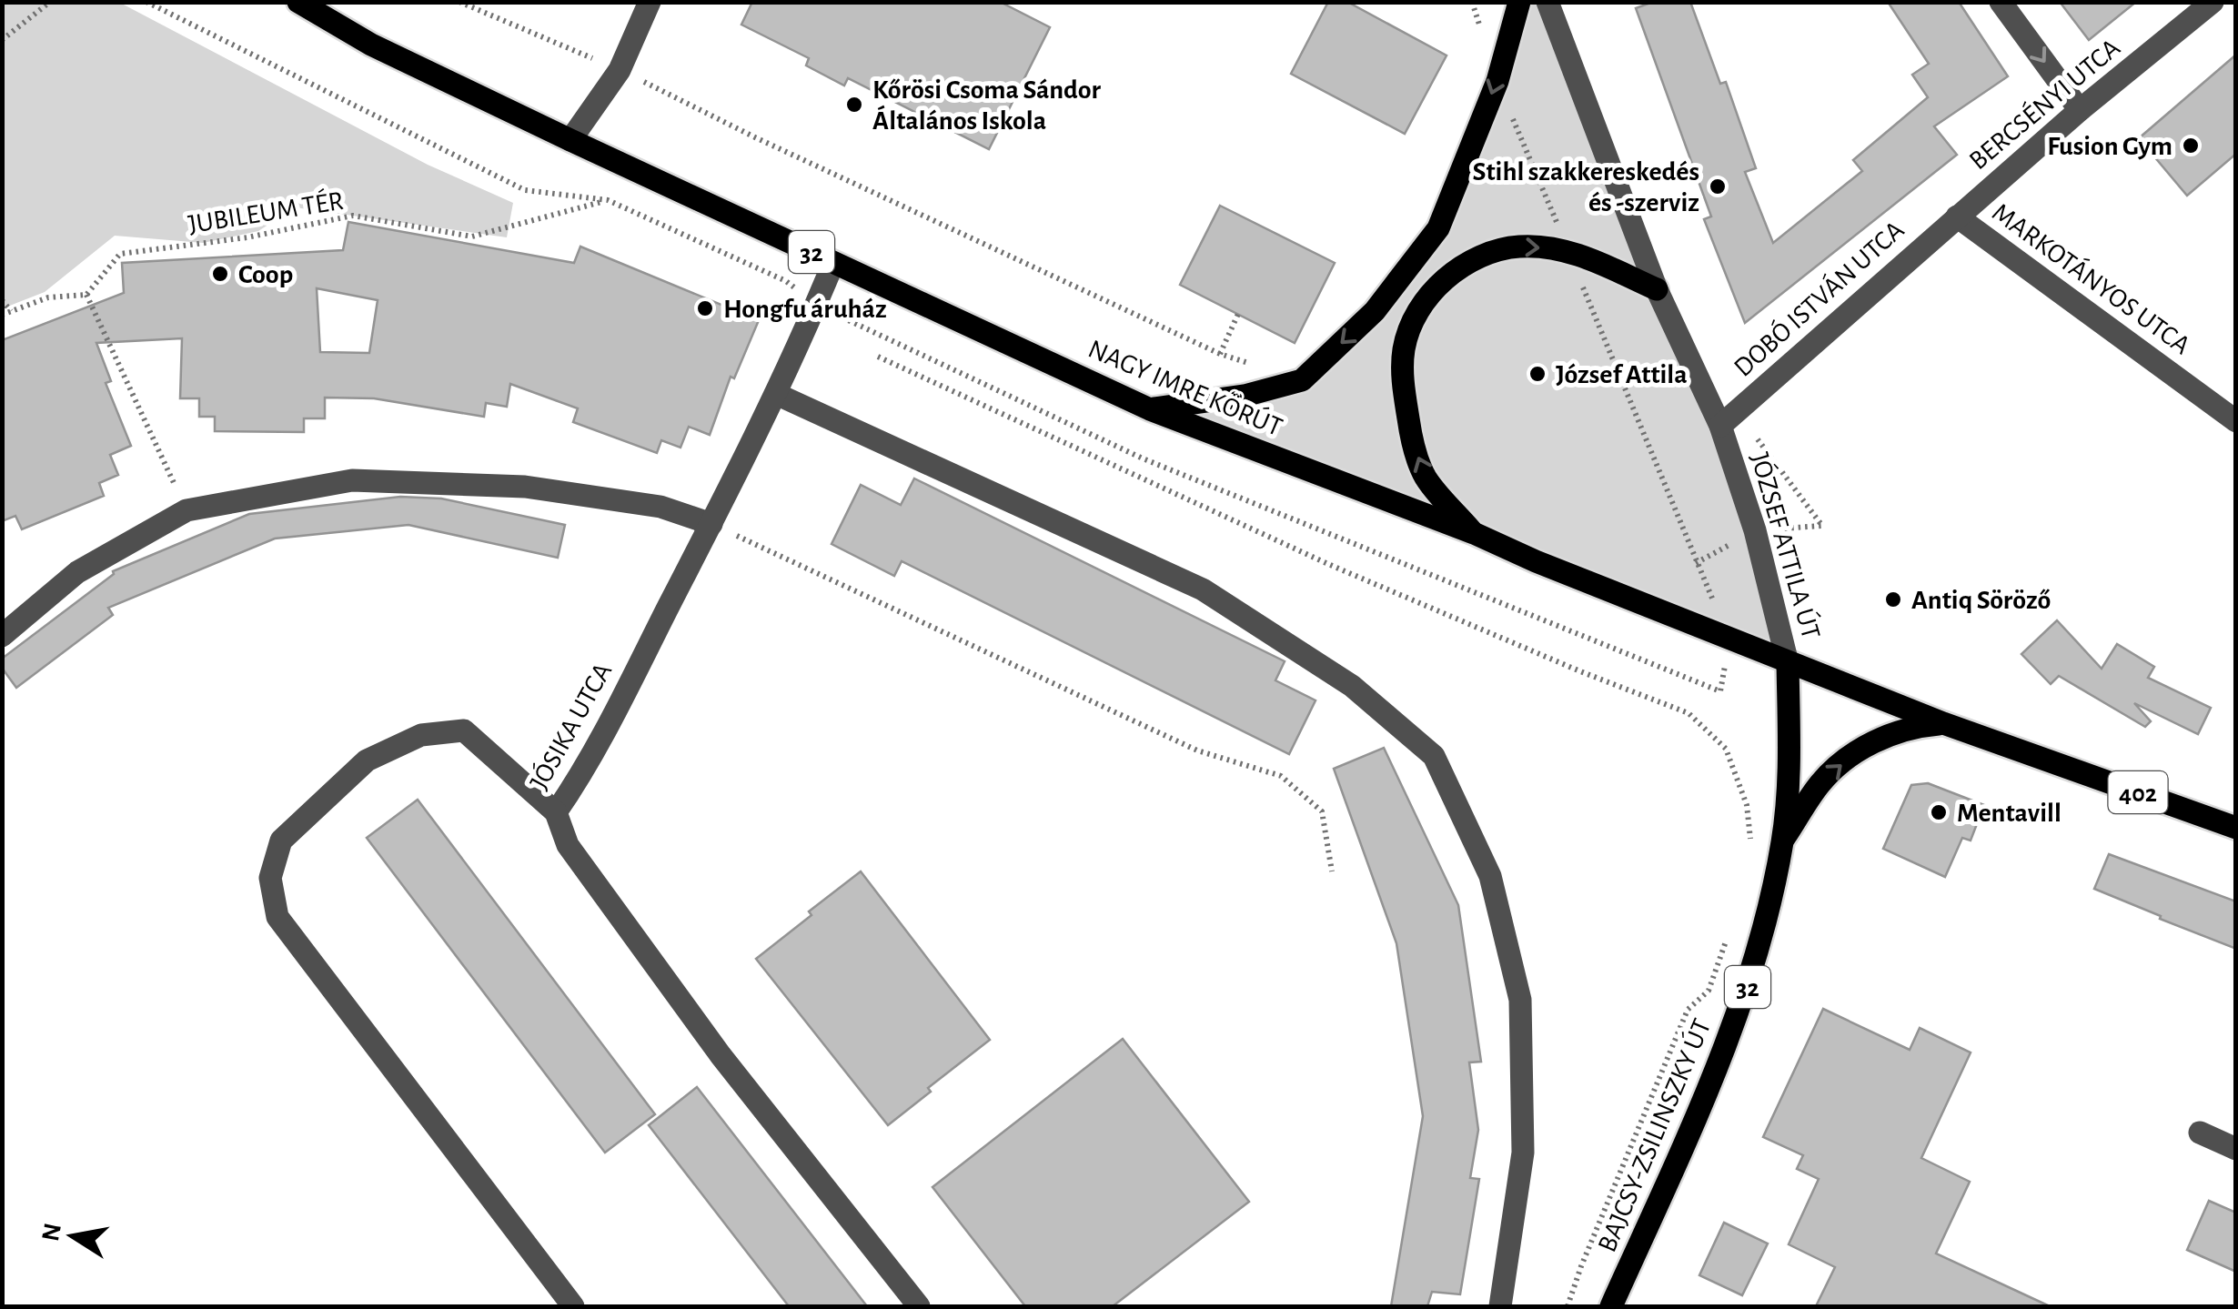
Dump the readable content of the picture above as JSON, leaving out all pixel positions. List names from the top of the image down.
{
  "streets": {
    "main road": [
      "32",
      "NAGY IMRE KÖRÚT",
      "JÓZSEF ATTILA ÚT",
      "402",
      "BAJCSY-ZSILINSZKY ÚT"
    ],
    "street": [
      "BERCSÉNYI UTCA",
      "MARKOTÁNYOS UTCA",
      "DOBÓ ISTVÁN UTCA",
      "JÓSIKA UTCA"
    ],
    "path": ["JUBILEUM TÉR"]
  },
  "crossings": [
    ["BERCSÉNYI UTCA", "MARKOTÁNYOS UTCA"],
    ["BERCSÉNYI UTCA", "DOBÓ ISTVÁN UTCA"],
    ["MARKOTÁNYOS UTCA", "DOBÓ ISTVÁN UTCA"],
    ["DOBÓ ISTVÁN UTCA", "JÓZSEF ATTILA ÚT"],
    ["NAGY IMRE KÖRÚT", "JÓZSEF ATTILA ÚT"],
    ["NAGY IMRE KÖRÚT", "JÓSIKA UTCA"],
    ["NAGY IMRE KÖRÚT", "BAJCSY-ZSILINSZKY ÚT"],
    ["JÓZSEF ATTILA ÚT", "BAJCSY-ZSILINSZKY ÚT"]
  ],
  "places": [
    "Kőrösi Csoma Sándor Általános Iskola",
    "Fusion Gym",
    "Stihl szakkereskedés és -szerviz",
    "Coop",
    "Hongfu áruház",
    "József Attila",
    "Antiq Söröző",
    "Mentavill"
  ],
  "north": "left"
}
